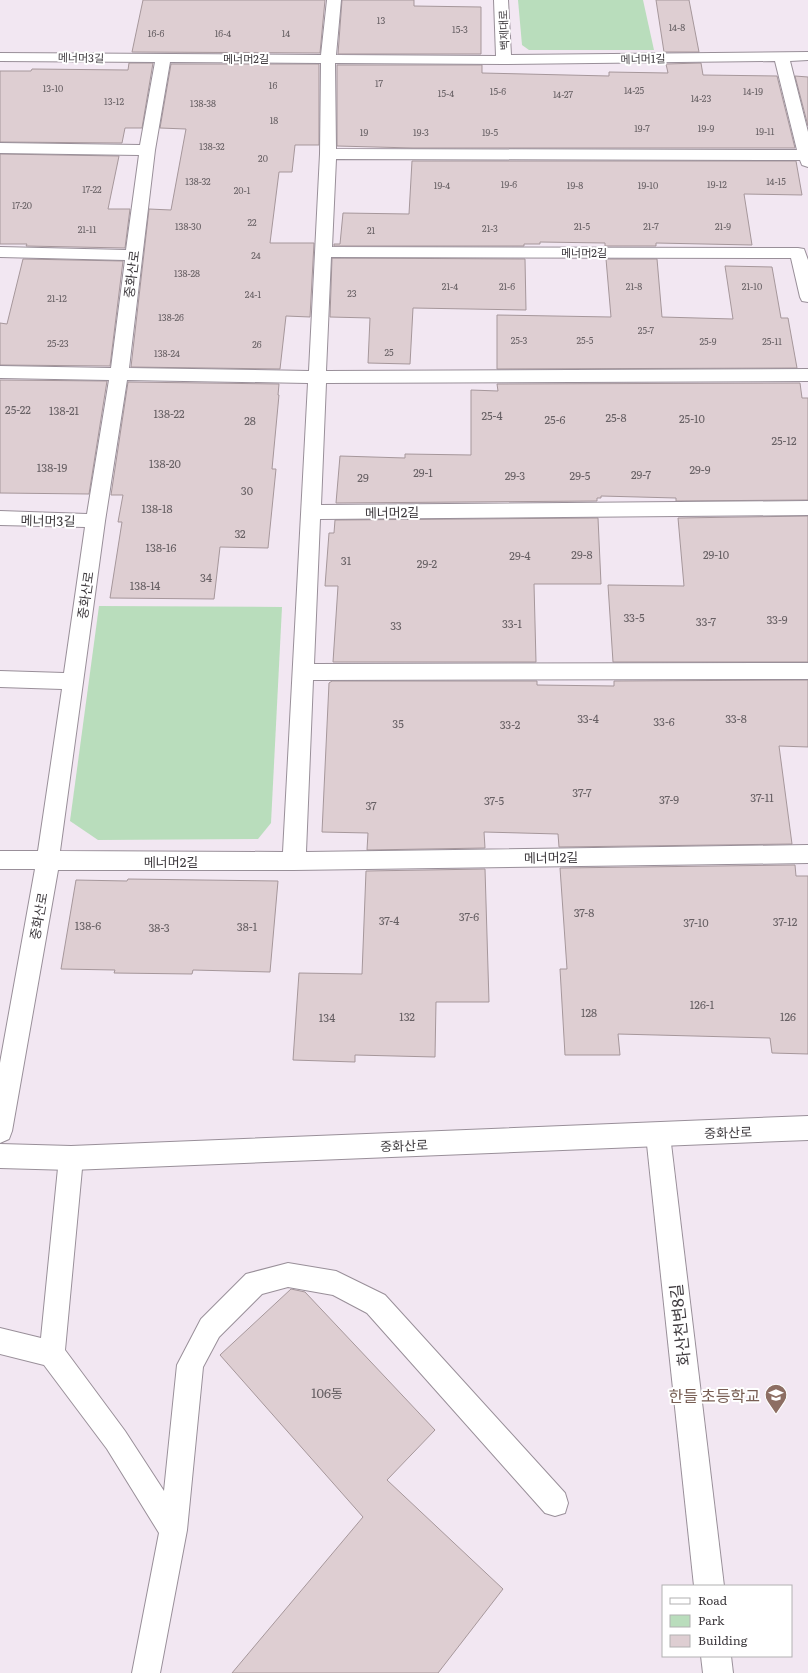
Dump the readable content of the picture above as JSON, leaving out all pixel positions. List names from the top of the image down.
{
  "streets": {
    "street": [
      "백제대로",
      "메너머3길",
      "메너머2길",
      "메너머1길",
      "중화산로",
      "화산천변8길"
    ]
  },
  "crossings": [
    ["백제대로", "메너머2길"],
    ["백제대로", "메너머1길"],
    ["메너머3길", "메너머2길"],
    ["메너머3길", "중화산로"],
    ["메너머2길", "메너머1길"],
    ["메너머2길", "중화산로"],
    ["중화산로", "화산천변8길"]
  ],
  "places": {
    "school or university": ["한들 초등학교"]
  },
  "house_numbers": [
    "13",
    "14-8",
    "15-3",
    "16-6",
    "16-4",
    "14",
    "17",
    "16",
    "13-10",
    "14-25",
    "15-6",
    "14-19",
    "15-4",
    "14-27",
    "14-23",
    "13-12",
    "138-38",
    "18",
    "19-7",
    "19-9",
    "19-11",
    "19",
    "19-3",
    "19-5",
    "138-32",
    "20",
    "138-32",
    "14-15",
    "19-6",
    "19-12",
    "19-4",
    "19-8",
    "19-10",
    "17-22",
    "20-1",
    "17-20",
    "22",
    "138-30",
    "21-5",
    "21-7",
    "21-9",
    "21-3",
    "21-11",
    "21",
    "24",
    "138-28",
    "21-4",
    "21-6",
    "21-8",
    "21-10",
    "23",
    "24-1",
    "21-12",
    "138-26",
    "25-7",
    "25-3",
    "25-5",
    "25-9",
    "25-11",
    "25-23",
    "26",
    "25",
    "138-24",
    "25-22",
    "138-21",
    "138-22",
    "25-4",
    "25-8",
    "25-10",
    "25-6",
    "28",
    "25-12",
    "138-20",
    "138-19",
    "29-9",
    "29-1",
    "29-7",
    "29-3",
    "29-5",
    "29",
    "30",
    "138-18",
    "32",
    "138-16",
    "29-8",
    "29-10",
    "29-4",
    "31",
    "29-2",
    "34",
    "138-14",
    "33-5",
    "33-9",
    "33-7",
    "33-1",
    "33",
    "33-4",
    "33-8",
    "33-6",
    "35",
    "33-2",
    "37-7",
    "37-11",
    "37-9",
    "37-5",
    "37",
    "37-8",
    "37-6",
    "37-4",
    "37-12",
    "37-10",
    "138-6",
    "38-1",
    "38-3",
    "126-1",
    "128",
    "132",
    "126",
    "134",
    "106동"
  ],
  "legend": ["Road", "Park", "Building"]
}
